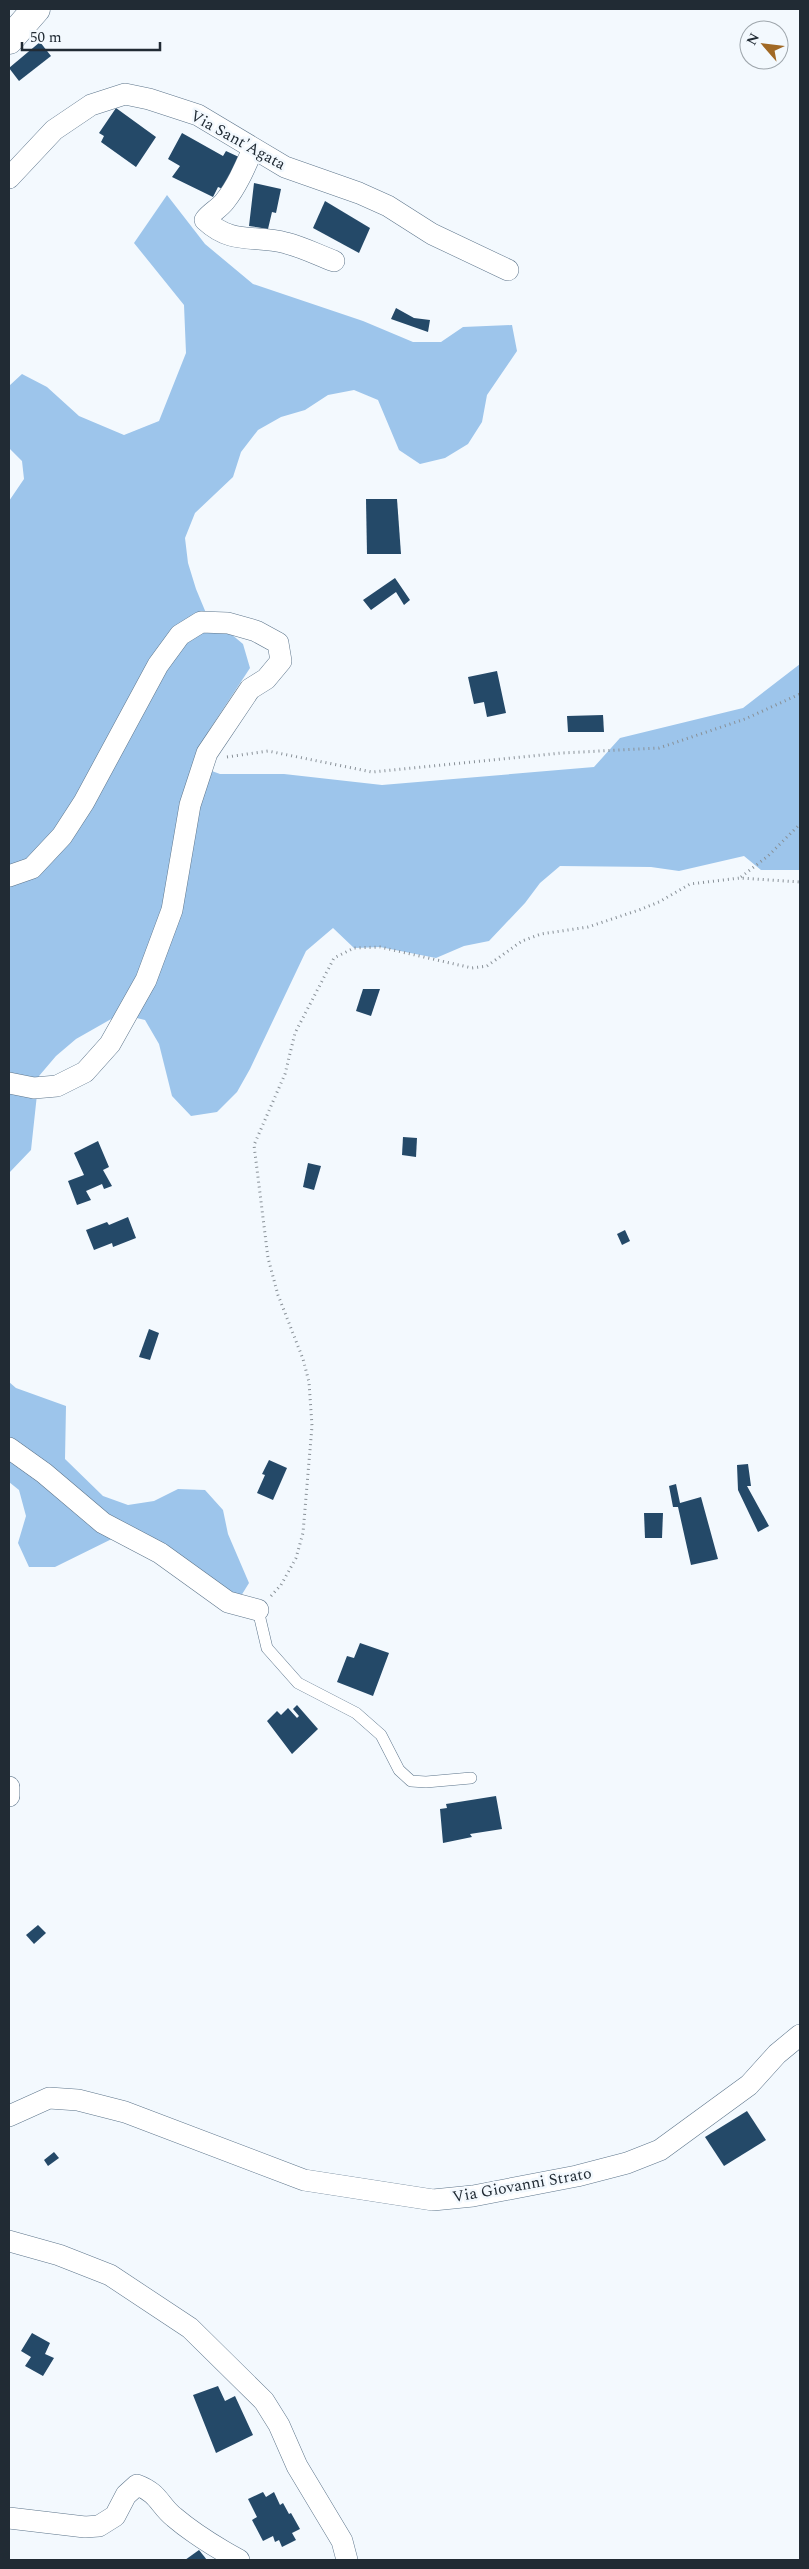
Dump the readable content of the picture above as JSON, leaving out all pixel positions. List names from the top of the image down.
{
  "streets": {
    "street": ["Via Sant'Agata", "Via Giovanni Strato"]
  },
  "scale_bar": "50 m",
  "north": "top left"
}
